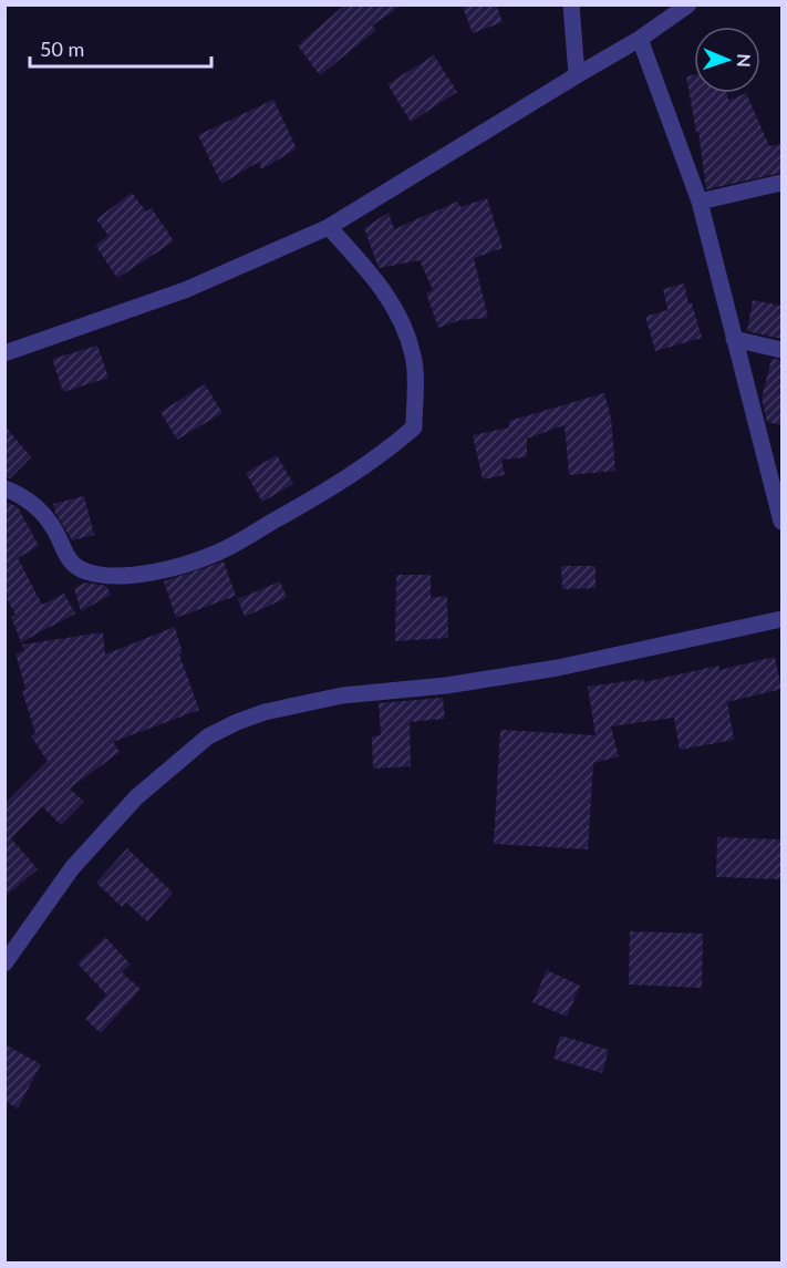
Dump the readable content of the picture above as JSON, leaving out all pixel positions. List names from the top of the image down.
{
  "scale_bar": "50 m",
  "north": "right"
}
